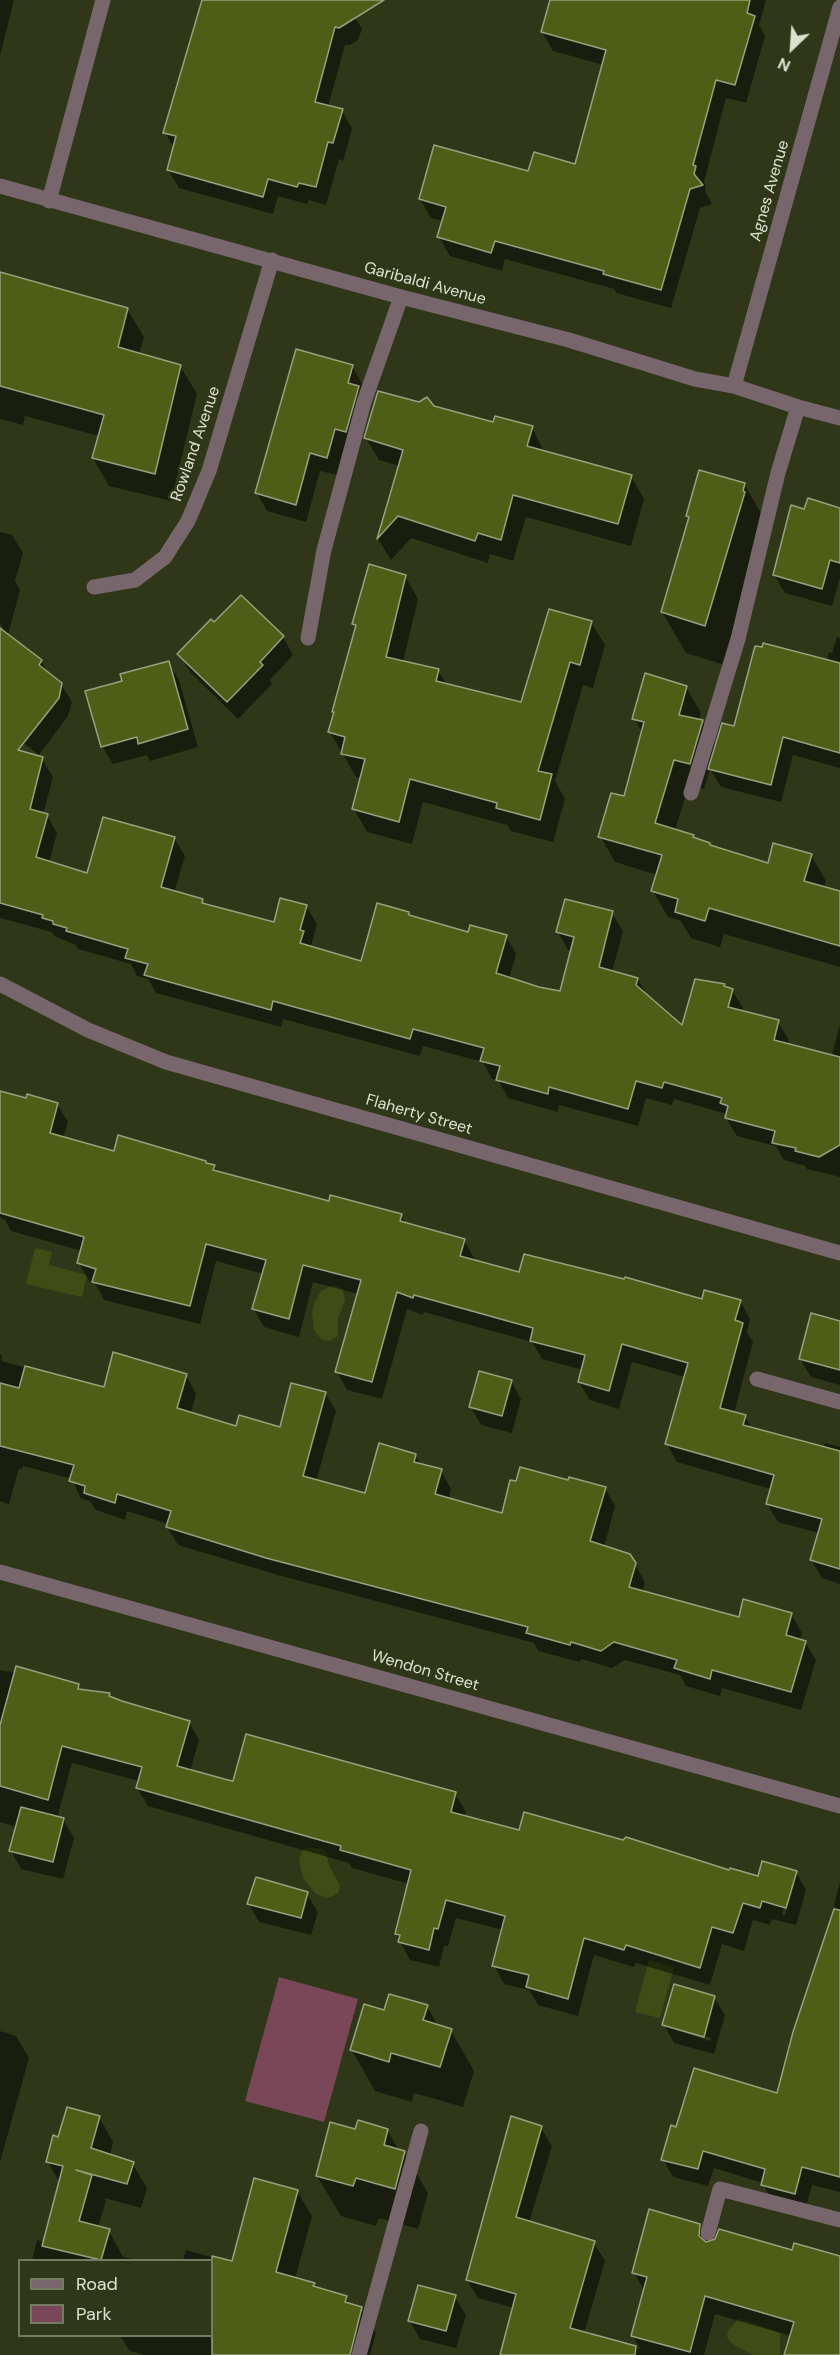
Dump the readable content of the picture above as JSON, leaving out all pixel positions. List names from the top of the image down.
{
  "streets": {
    "street": [
      "Agnes Avenue",
      "Garibaldi Avenue",
      "Rowland Avenue",
      "Flaherty Street",
      "Wendon Street"
    ]
  },
  "crossings": [
    ["Agnes Avenue", "Garibaldi Avenue"],
    ["Garibaldi Avenue", "Rowland Avenue"]
  ],
  "legend": ["Road", "Park"],
  "north": "bottom left"
}
